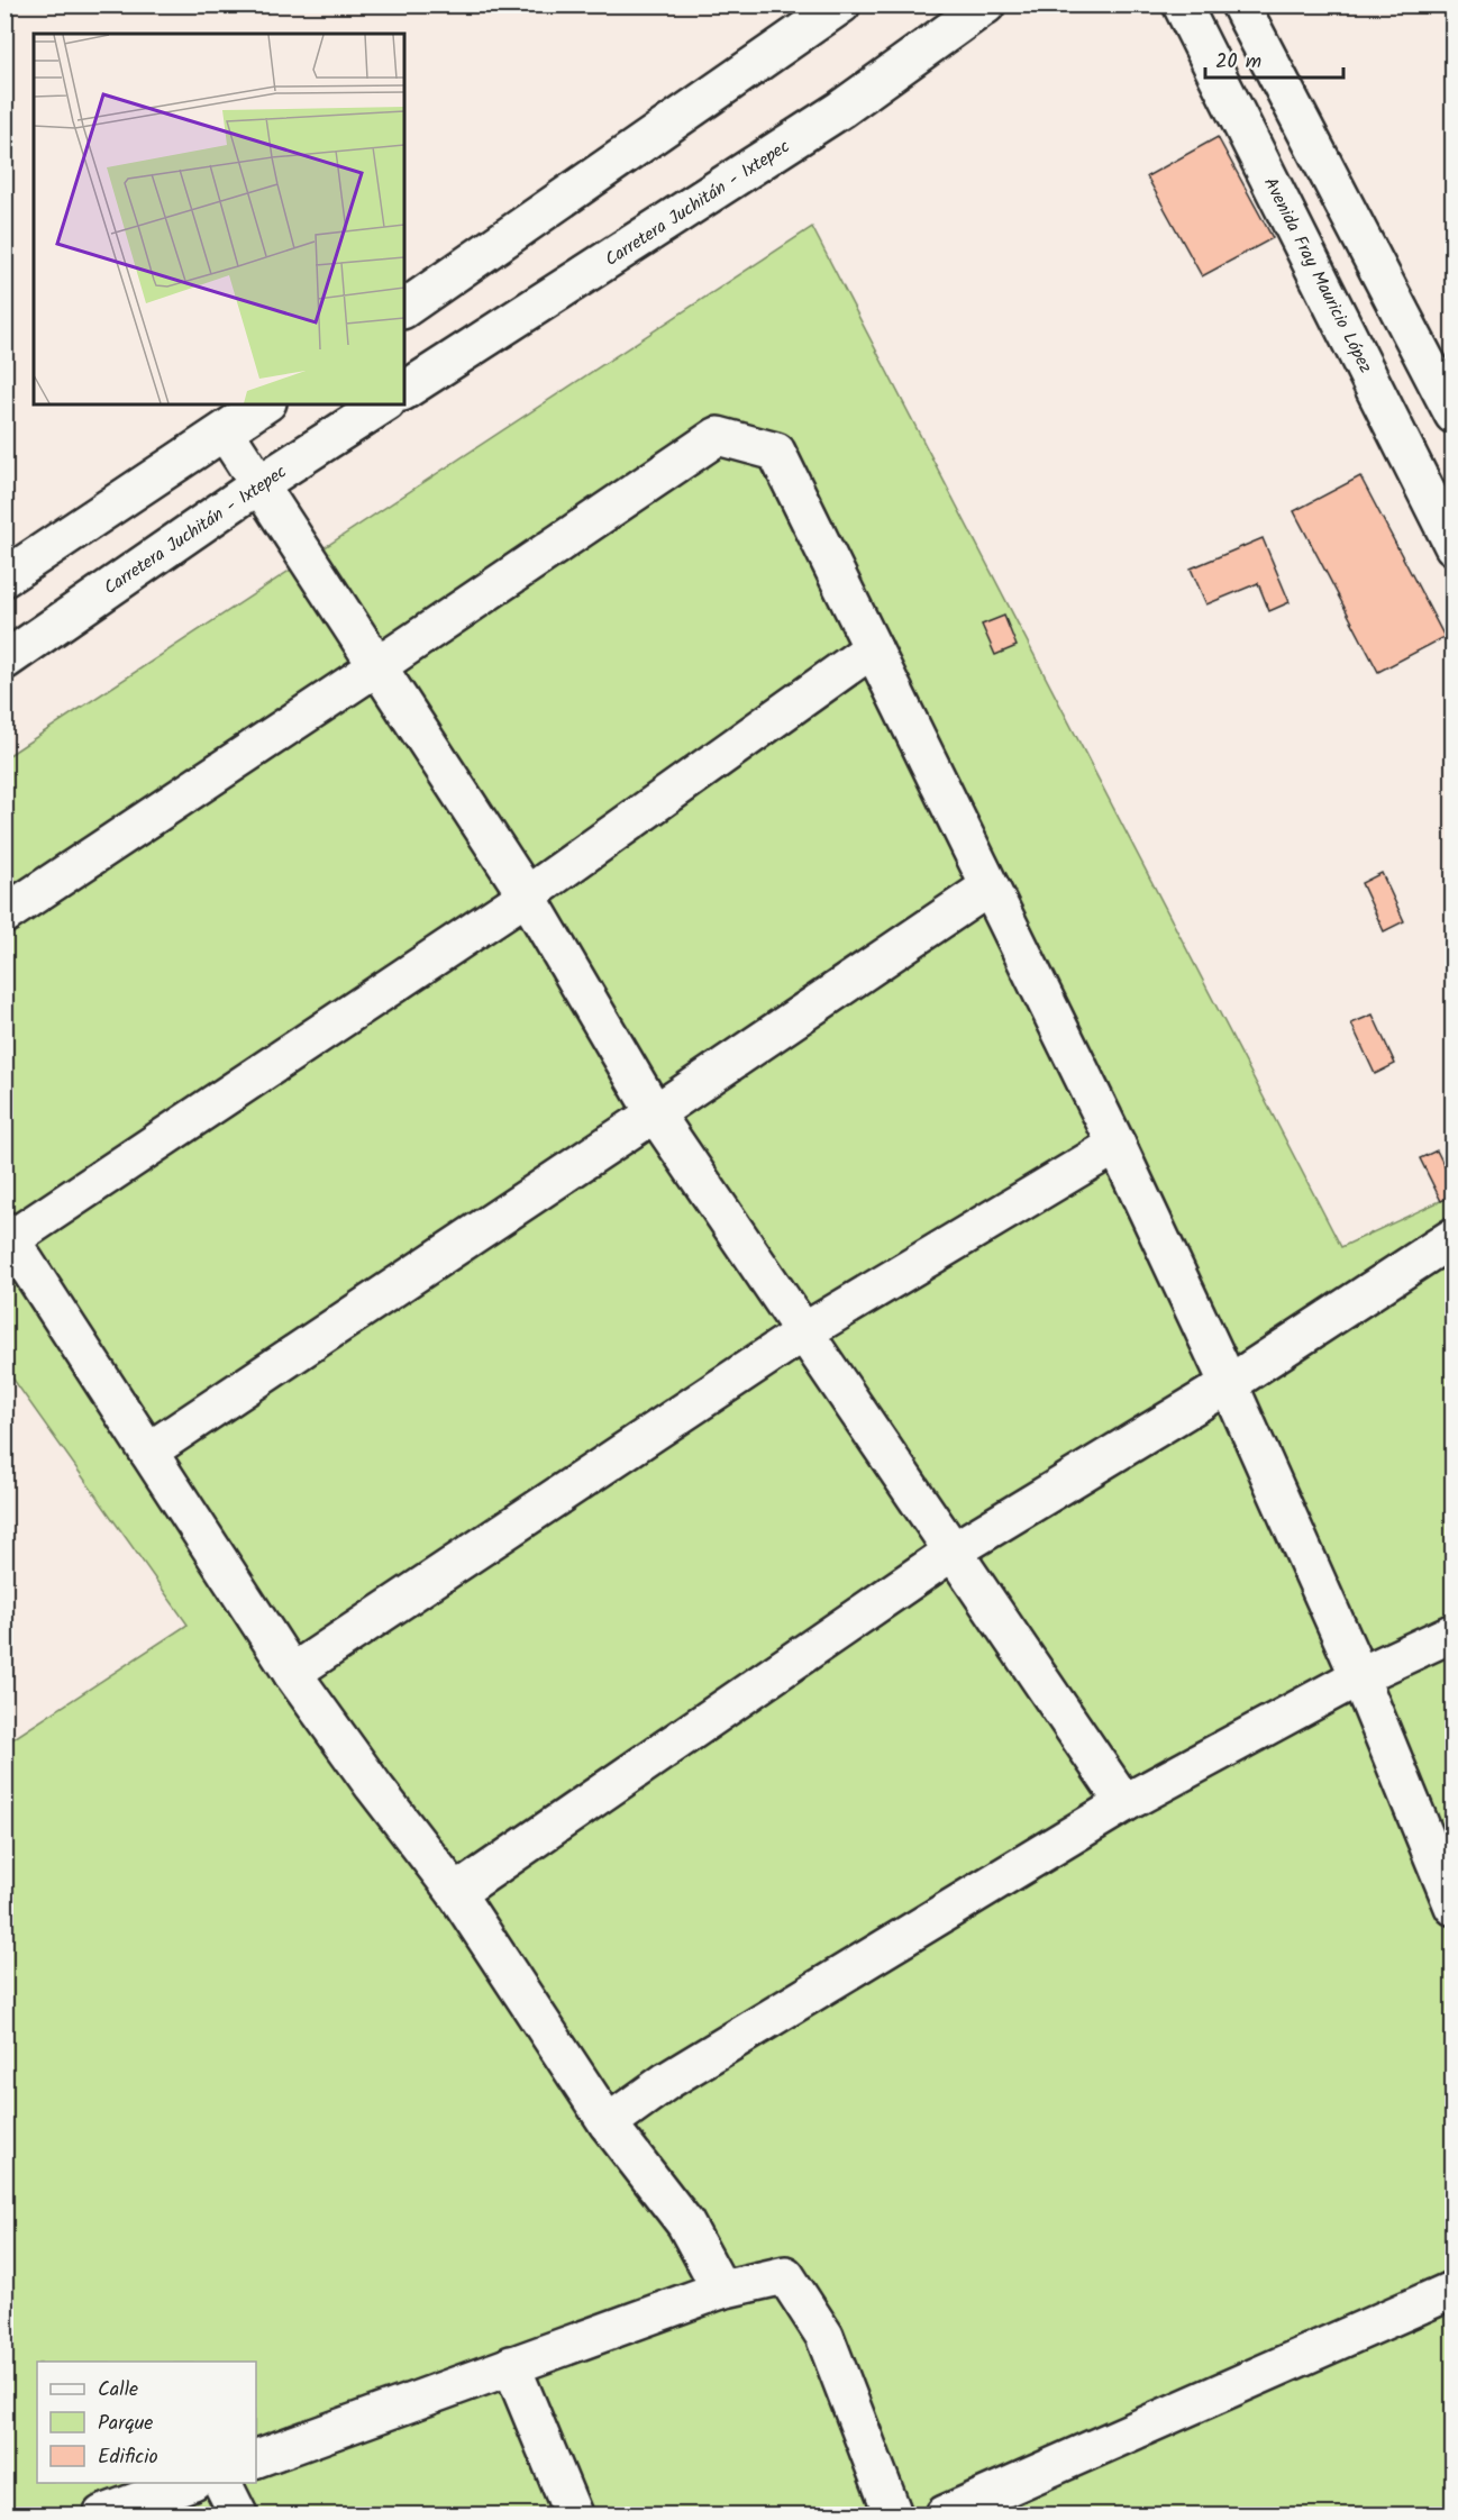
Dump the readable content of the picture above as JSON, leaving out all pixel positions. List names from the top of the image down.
{
  "streets": {
    "street": ["Carretera Juchitán - Ixtepec", "Avenida Fray Mauricio López"]
  },
  "legend": ["Calle", "Parque", "Edificio"],
  "scale_bar": "20 m"
}
